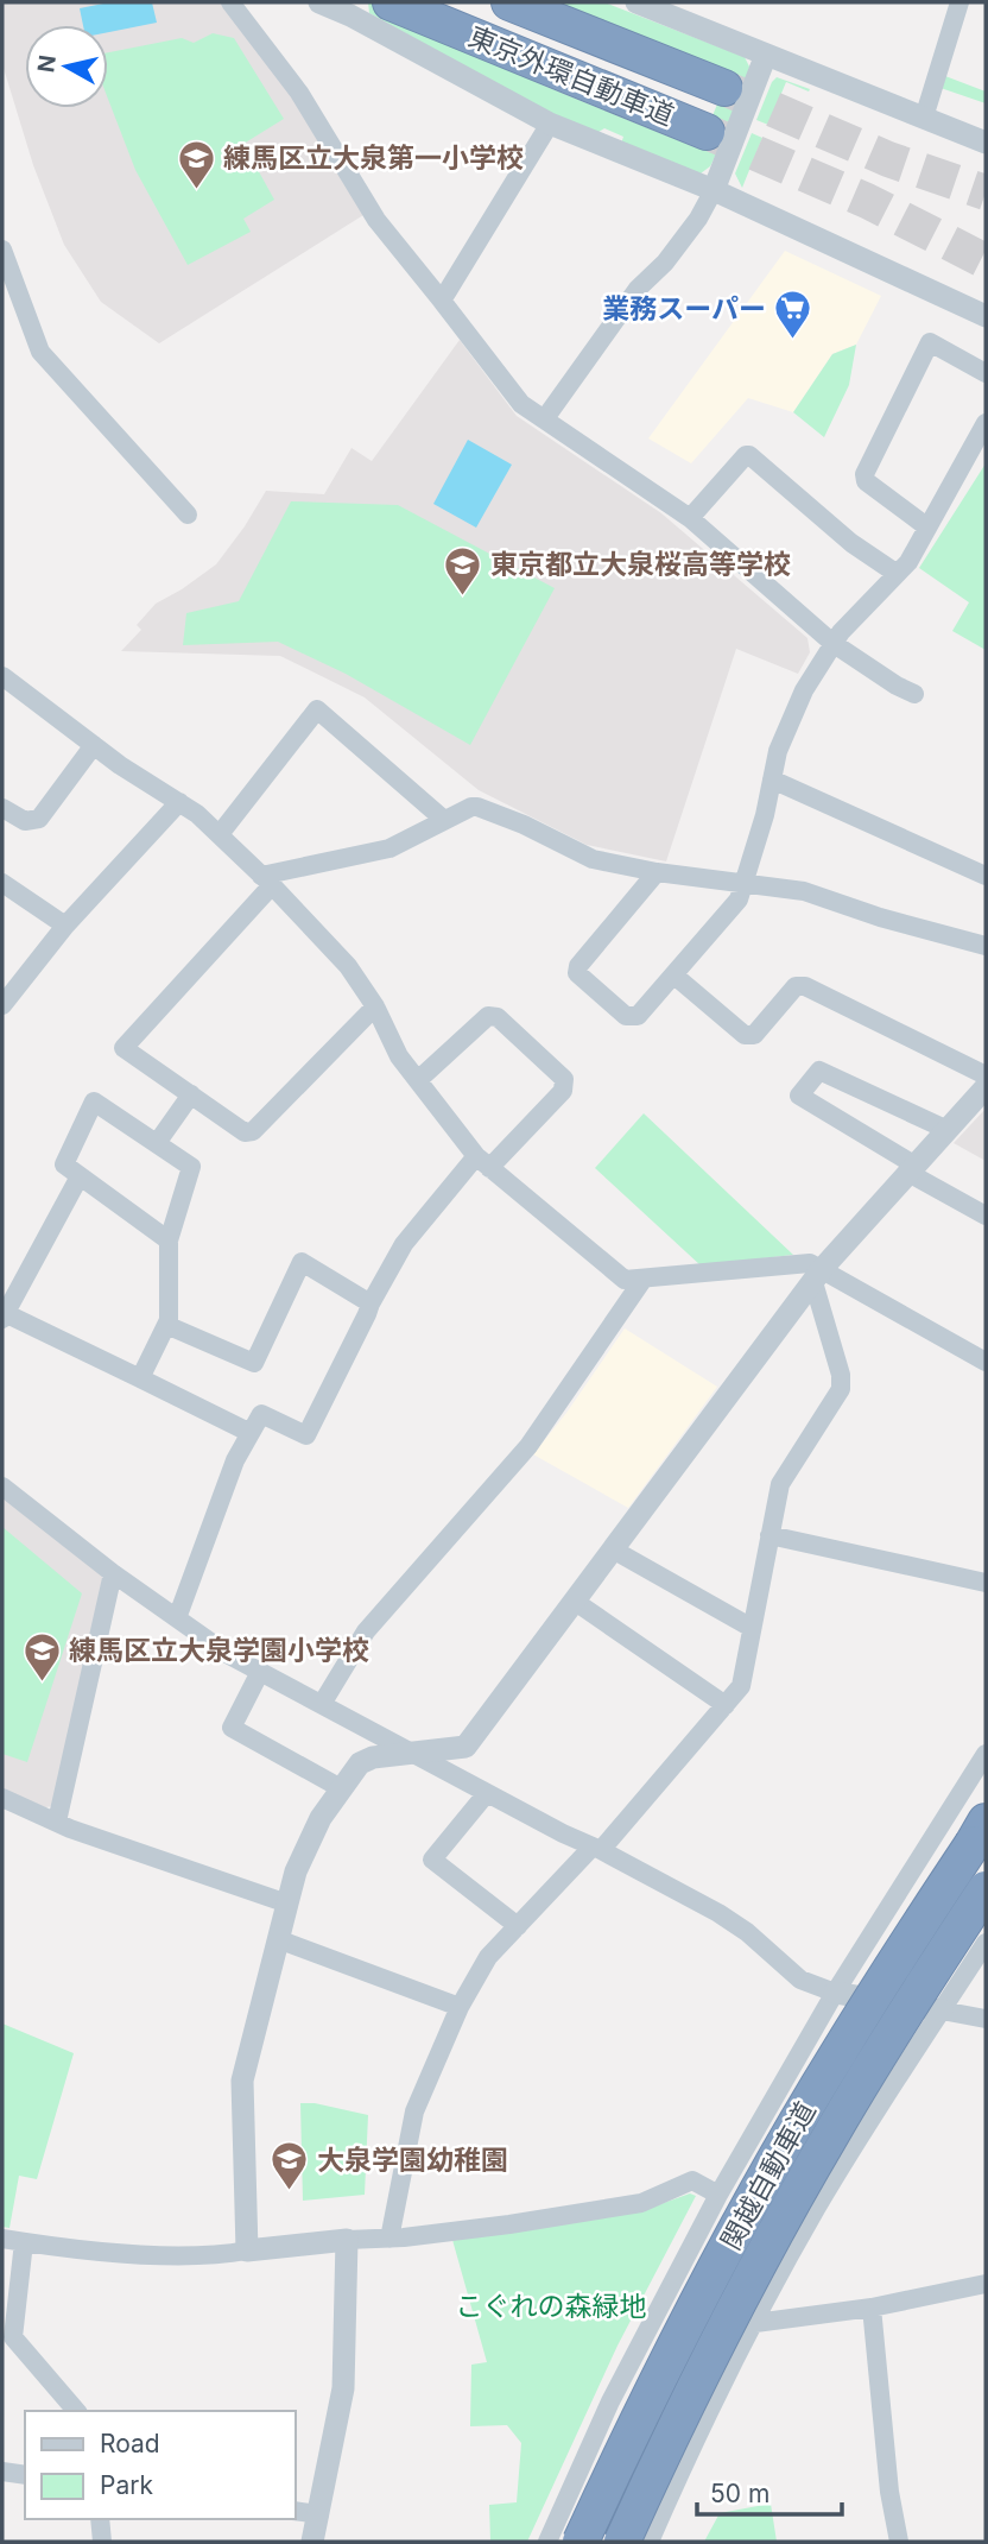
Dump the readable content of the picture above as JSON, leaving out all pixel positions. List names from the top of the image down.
{
  "streets": {
    "highway": ["東京外環自動車道", "関越自動車道"]
  },
  "parks": ["こぐれの森緑地"],
  "places": {
    "school or university": [
      "練馬区立大泉第一小学校",
      "東京都立大泉桜高等学校",
      "練馬区立大泉学園小学校",
      "大泉学園幼稚園"
    ],
    "supermarket": ["業務スーパー"]
  },
  "legend": ["Road", "Park"],
  "scale_bar": "50 m",
  "north": "left"
}
